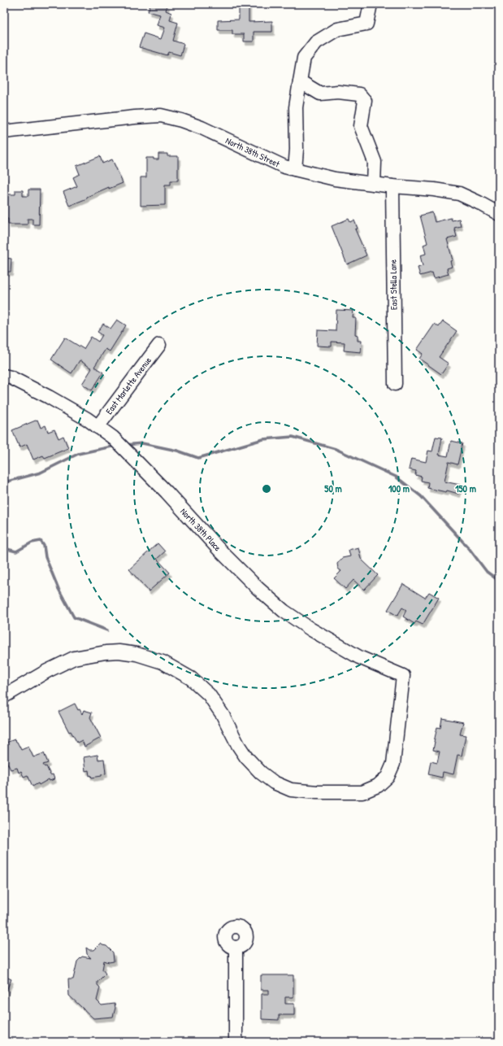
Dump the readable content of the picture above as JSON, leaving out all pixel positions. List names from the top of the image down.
{
  "streets": {
    "street": [
      "North 38th Street",
      "East Stella Lane",
      "East Marlette Avenue",
      "North 38th Place"
    ]
  },
  "crossings": [
    ["North 38th Street", "East Stella Lane"],
    ["East Marlette Avenue", "North 38th Place"]
  ],
  "rings": ["50 m", "100 m", "150 m"]
}
